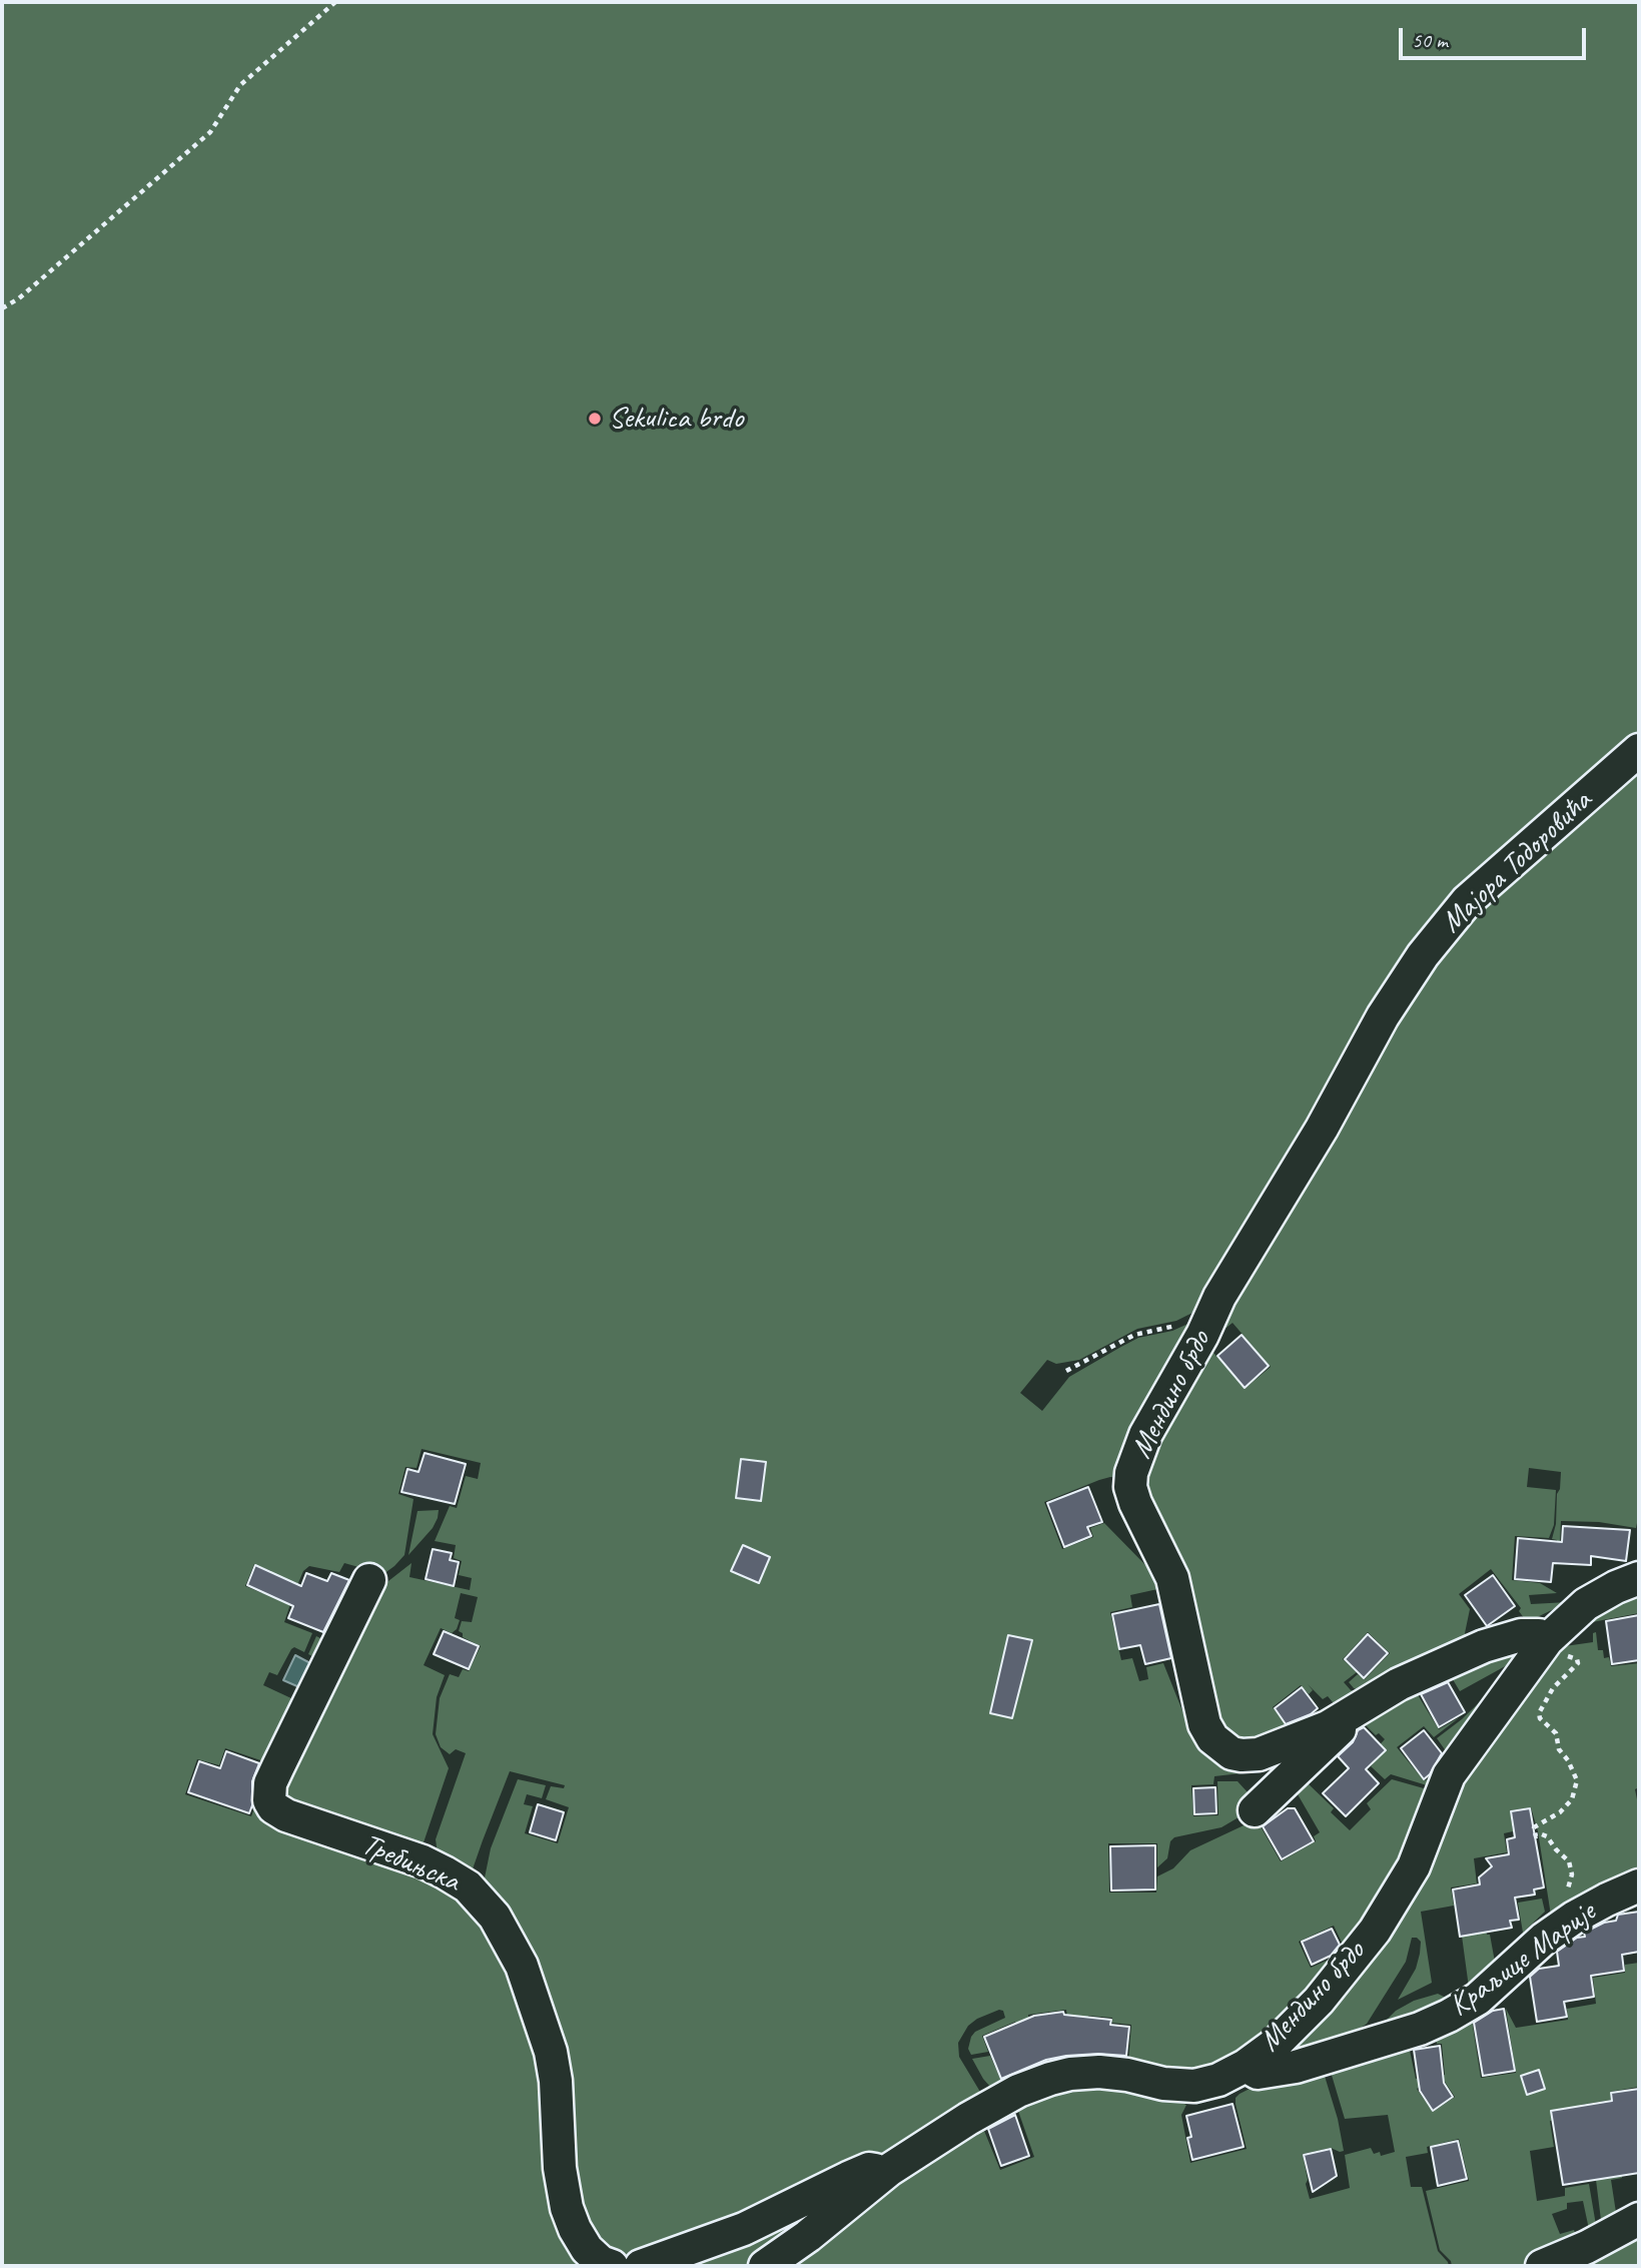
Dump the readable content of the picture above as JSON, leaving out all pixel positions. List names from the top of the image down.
{
  "streets": {
    "street": [
      "Мајора Тодоровића",
      "Мендино брдо",
      "Требињска",
      "Краљице Марије"
    ]
  },
  "crossings": [
    ["Мајора Тодоровића", "Мендино брдо"],
    ["Мендино брдо", "Краљице Марије"]
  ],
  "places": ["Sekulica brdo"],
  "scale_bar": "50 m"
}
